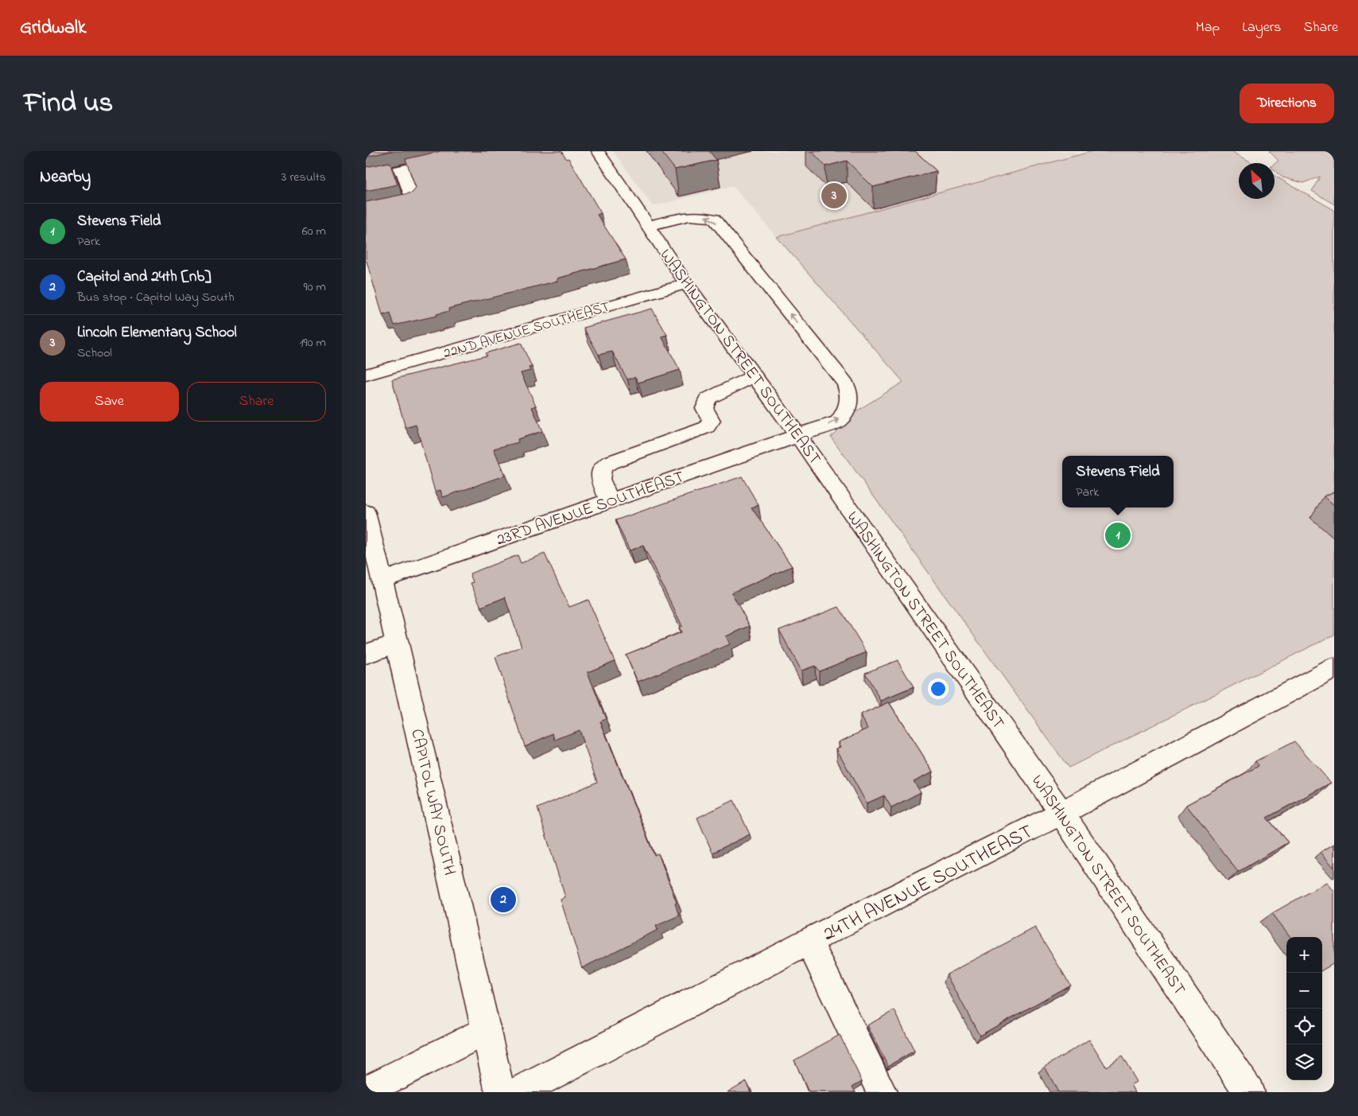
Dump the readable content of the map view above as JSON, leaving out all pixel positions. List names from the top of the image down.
{
  "streets": {
    "street": [
      "22ND AVENUE SOUTHEAST",
      "WASHINGTON STREET SOUTHEAST",
      "23RD AVENUE SOUTHEAST",
      "CAPITOL WAY SOUTH",
      "24TH AVENUE SOUTHEAST"
    ]
  },
  "crossings": [
    ["22ND AVENUE SOUTHEAST", "WASHINGTON STREET SOUTHEAST"],
    ["WASHINGTON STREET SOUTHEAST", "23RD AVENUE SOUTHEAST"],
    ["WASHINGTON STREET SOUTHEAST", "24TH AVENUE SOUTHEAST"],
    ["23RD AVENUE SOUTHEAST", "CAPITOL WAY SOUTH"]
  ],
  "north": "top left",
  "page": {
    "header": "Gridwalk",
    "nav": ["Map", "Layers", "Share"],
    "title": "Find us",
    "buttons": [
      "Directions",
      ["Save", "Share"]
    ],
    "heading": ["Nearby", "3 results"],
    "pins": ["3", "1", "2"],
    "list": [
      {
        "mark": "1",
        "name": "Stevens Field",
        "note": "Park",
        "value": "60 m"
      },
      {
        "mark": "2",
        "name": "Capitol and 24th [nb]",
        "note": "Bus stop · Capitol Way South",
        "value": "90 m"
      },
      {
        "mark": "3",
        "name": "Lincoln Elementary School",
        "note": "School",
        "value": "190 m"
      }
    ],
    "popup": ["Stevens Field", "Park"],
    "map_buttons": ["+", "−"]
  }
}
